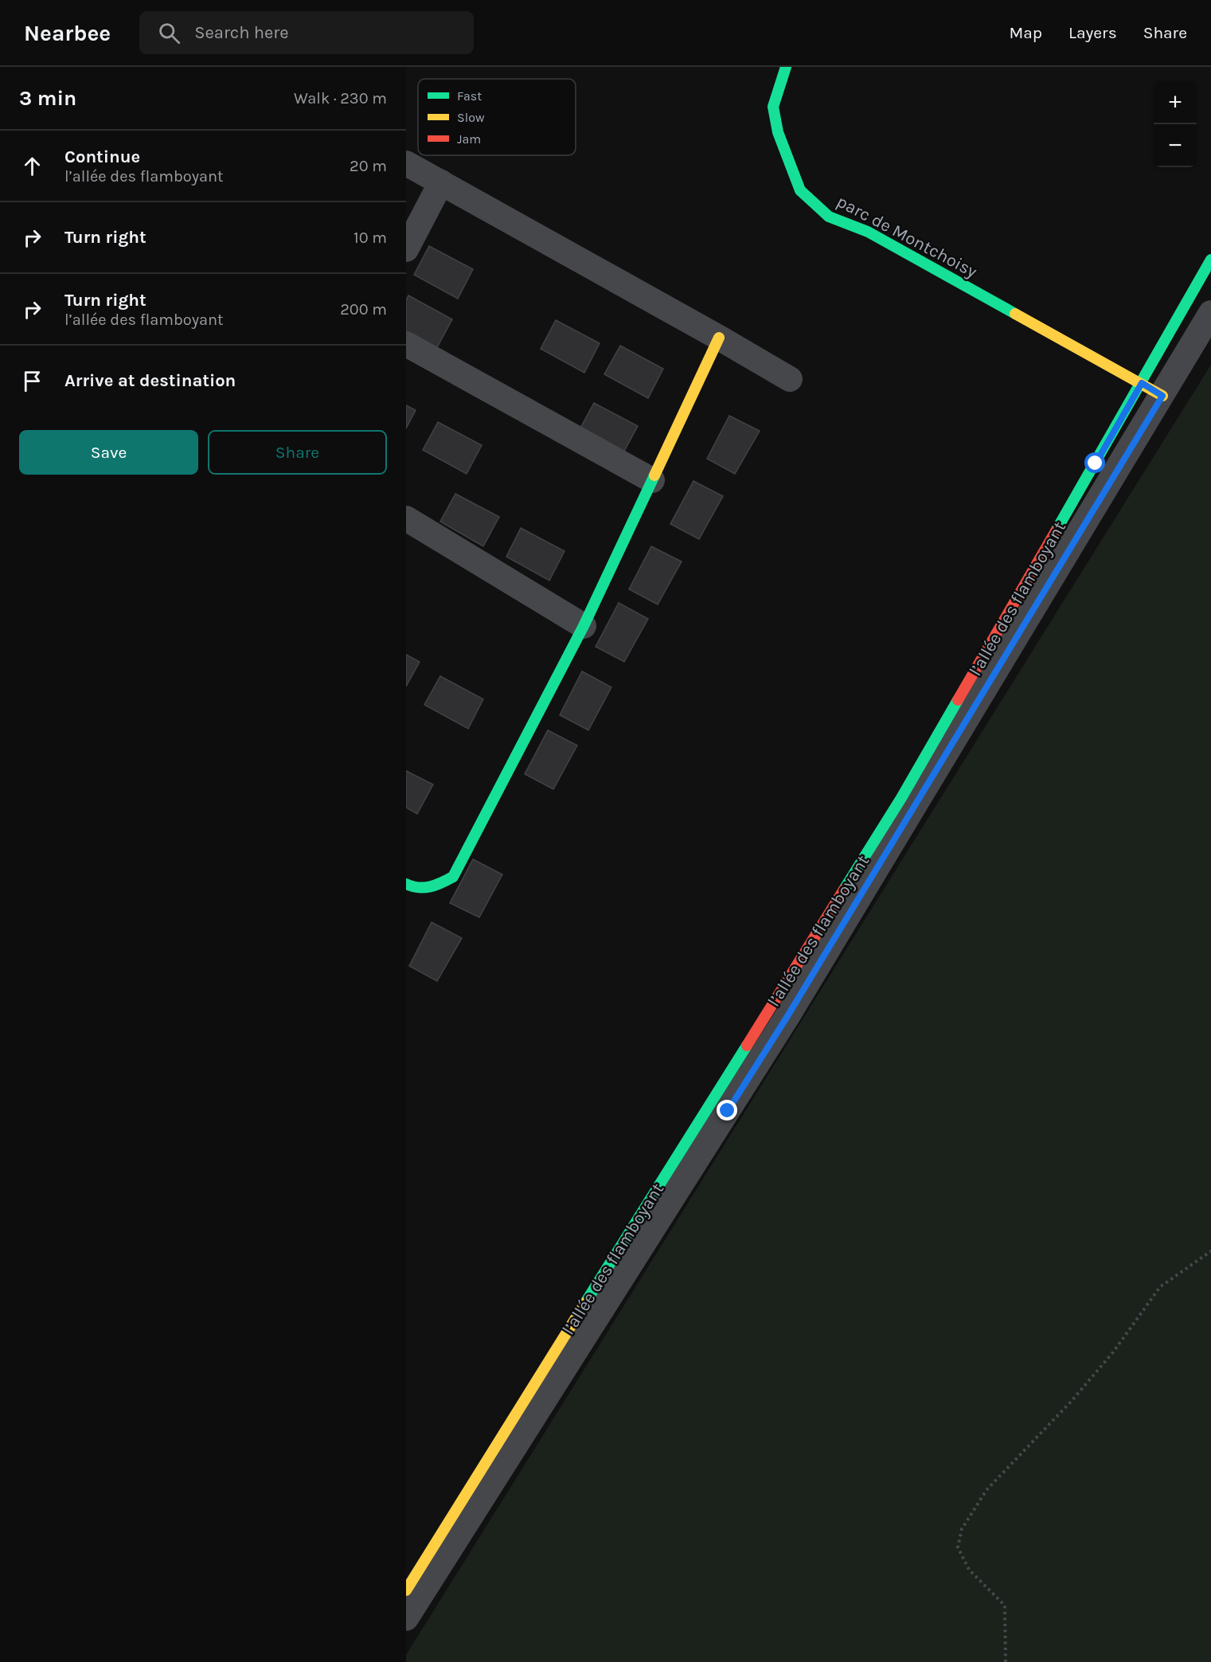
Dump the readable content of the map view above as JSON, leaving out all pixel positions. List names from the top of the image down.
{
  "streets": {
    "street": ["parc de Montchoisy", "l’allée des flamboyant"]
  },
  "crossings": [
    ["parc de Montchoisy", "l’allée des flamboyant"]
  ],
  "legend": ["Fast", "Slow", "Jam"],
  "page": {
    "header": "Nearbee",
    "search": "Search here",
    "nav": ["Map", "Layers", "Share"],
    "heading": ["3 min", "Walk · 230 m"],
    "map_buttons": ["+", "−"],
    "list": [
      ["Continue", "l’allée des flamboyant", "20 m"],
      ["Turn right", "10 m"],
      ["Turn right", "l’allée des flamboyant", "200 m"],
      "Arrive at destination"
    ],
    "buttons": ["Save", "Share"]
  }
}
